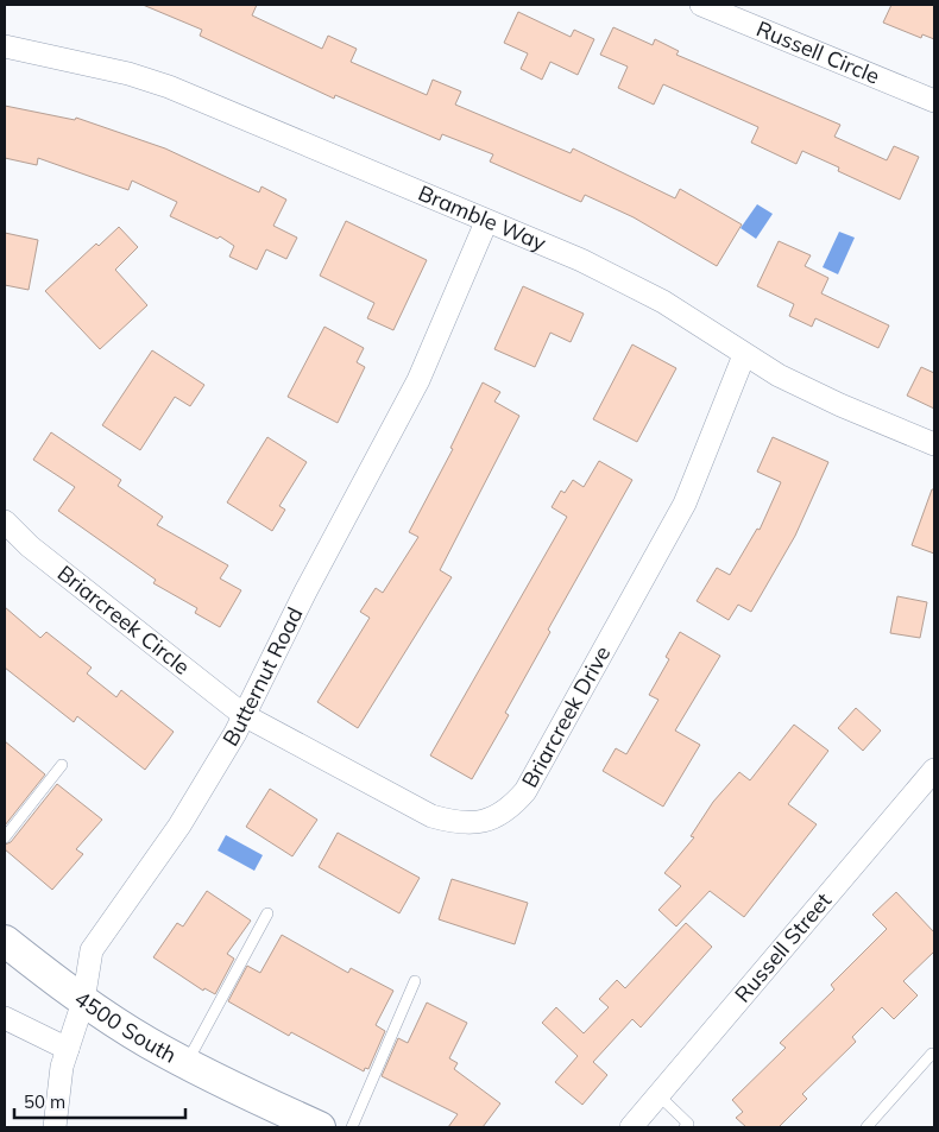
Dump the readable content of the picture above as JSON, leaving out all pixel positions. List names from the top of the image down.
{
  "streets": {
    "main road": ["4500 South"],
    "street": [
      "Russell Circle",
      "Bramble Way",
      "Briarcreek Circle",
      "Butternut Road",
      "Briarcreek Drive",
      "Russell Street"
    ]
  },
  "crossings": [
    ["Bramble Way", "Butternut Road"],
    ["Bramble Way", "Briarcreek Drive"],
    ["Briarcreek Circle", "Butternut Road"],
    ["Briarcreek Circle", "Briarcreek Drive"],
    ["Butternut Road", "Briarcreek Drive"],
    ["Butternut Road", "4500 South"]
  ],
  "scale_bar": "50 m"
}
